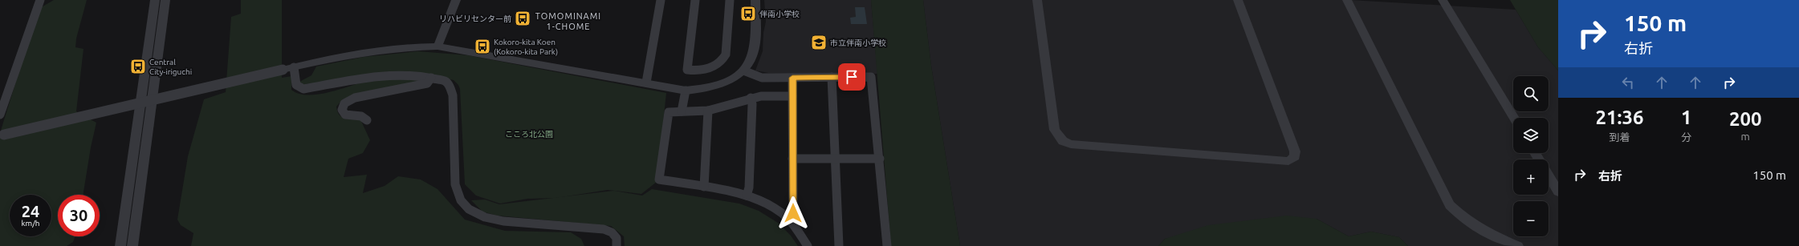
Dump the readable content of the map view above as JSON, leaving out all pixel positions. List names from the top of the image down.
{
  "districts": ["TOMOMINAMI 1-CHOME"],
  "parks": ["こころ北公園"],
  "places": {
    "bus stop": [
      "伴南小学校",
      "リハビリセンター前",
      "Kokoro-kita Koen (Kokoro-kita Park)",
      "Central City-iriguchi"
    ],
    "school or university": ["市立伴南小学校"]
  },
  "page": {
    "turn": ["150 m", "右折"],
    "map_buttons": ["+", "−"],
    "eta": [
      "21:36",
      "到着",
      "1",
      "分",
      "200",
      "m"
    ],
    "list": [
      {
        "name": "右折",
        "value": "150 m"
      }
    ],
    "speed": "24 km/h",
    "limit": "30"
  }
}
